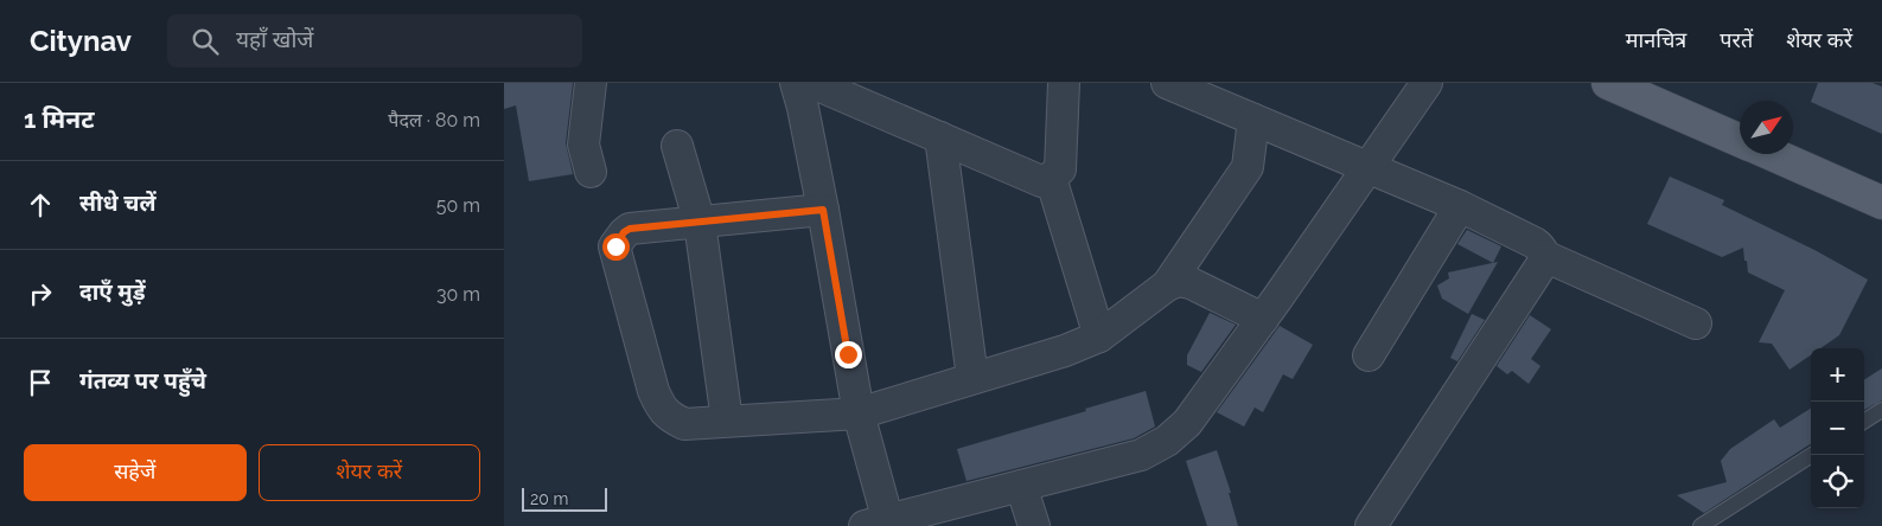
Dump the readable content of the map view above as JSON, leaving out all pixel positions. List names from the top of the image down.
{
  "scale_bar": "20 m",
  "north": "top right",
  "page": {
    "header": "Citynav",
    "search": "यहाँ खोजें",
    "nav": ["मानचित्र", "परतें", "शेयर करें"],
    "heading": ["1 मिनट", "पैदल · 80 m"],
    "list": [
      ["सीधे चलें", "50 m"],
      ["दाएँ मुड़ें", "30 m"],
      "गंतव्य पर पहुँचे"
    ],
    "map_buttons": ["+", "−"],
    "buttons": ["सहेजें", "शेयर करें"],
    "scale": "20 m"
  }
}
